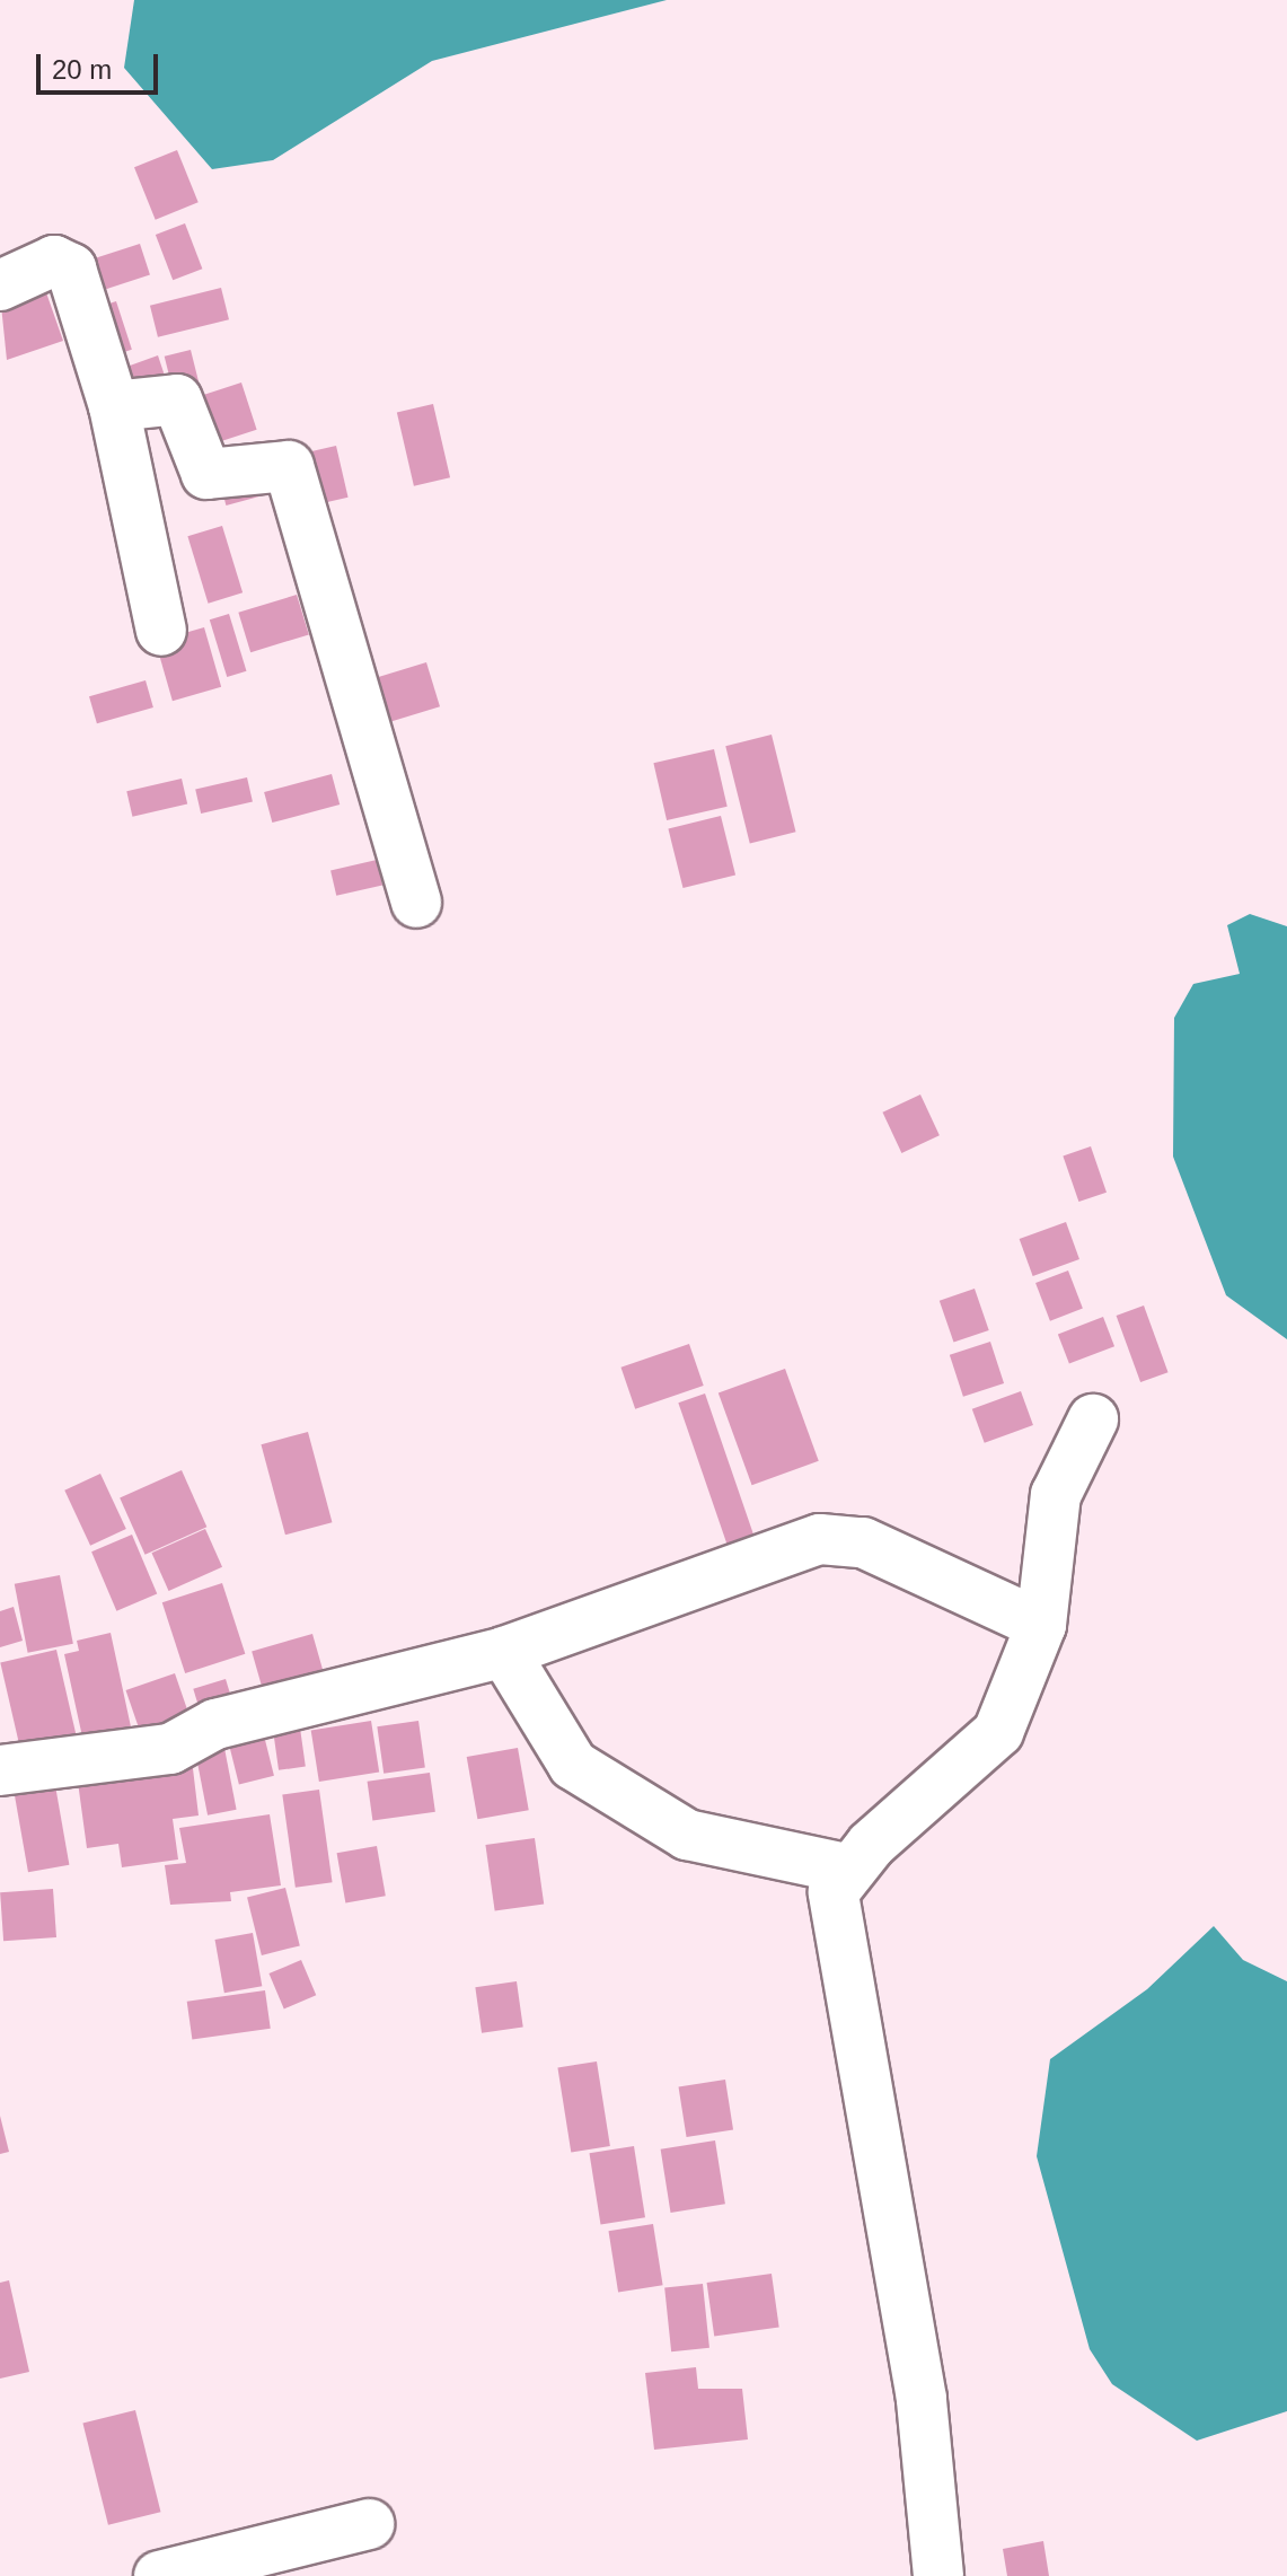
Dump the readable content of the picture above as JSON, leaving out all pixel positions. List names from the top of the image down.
{
  "scale_bar": "20 m"
}
